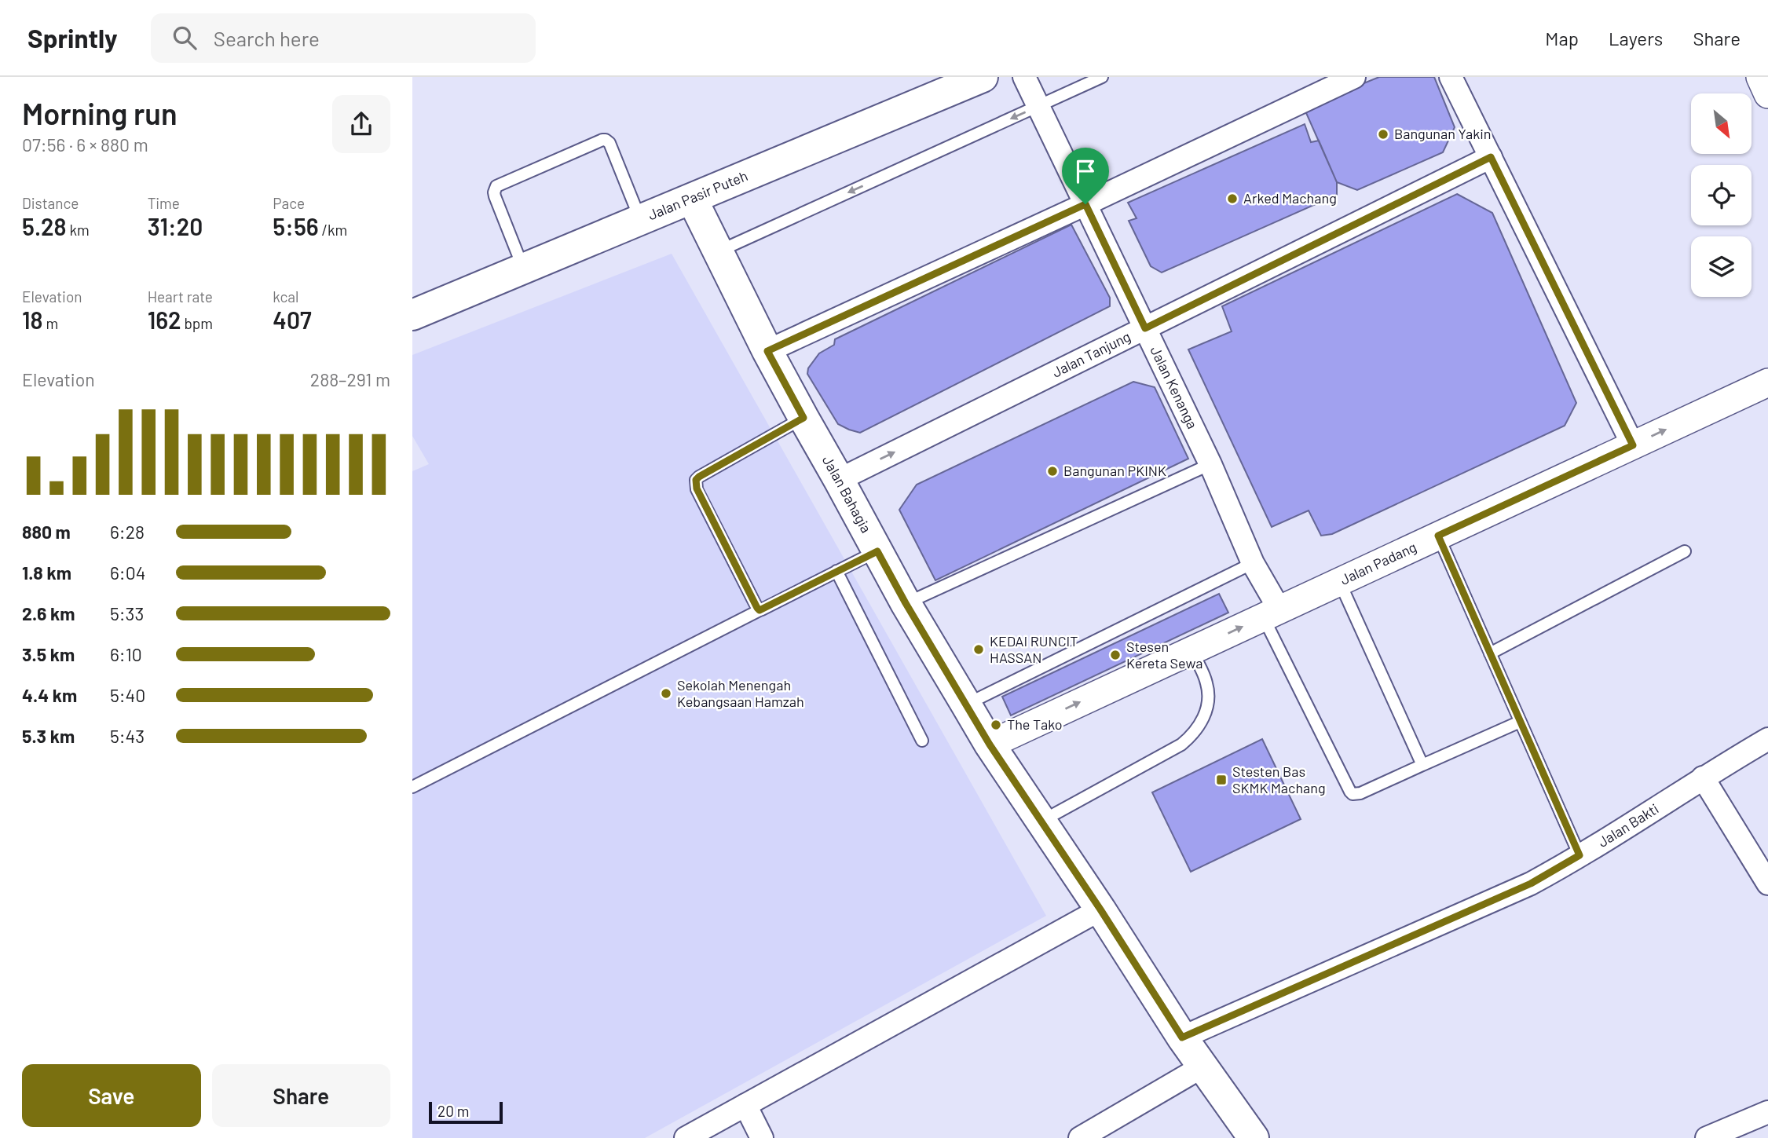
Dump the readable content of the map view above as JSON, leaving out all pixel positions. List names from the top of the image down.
{
  "streets": {
    "main road": ["Jalan Pasir Puteh", "Jalan Bahagia"],
    "street": [
      "Jalan Tanjung",
      "Jalan Kenanga",
      "Jalan Padang",
      "Jalan Bakti"
    ]
  },
  "crossings": [
    ["Jalan Pasir Puteh", "Jalan Bahagia"],
    ["Jalan Tanjung", "Jalan Kenanga"],
    ["Jalan Tanjung", "Jalan Bahagia"],
    ["Jalan Kenanga", "Jalan Padang"],
    ["Jalan Bahagia", "Jalan Padang"],
    ["Jalan Bahagia", "Jalan Bakti"]
  ],
  "one_way": ["Jalan Padang"],
  "places": {
    "other": [
      "Bangunan Yakin",
      "Arked Machang",
      "Bangunan PKINK",
      "KEDAI RUNCIT HASSAN",
      "Stesen Kereta Sewa",
      "Sekolah Menengah Kebangsaan Hamzah",
      "The Tako"
    ],
    "transit": ["Stesten Bas SKMK Machang"]
  },
  "scale_bar": "20 m",
  "north": "bottom right",
  "page": {
    "header": "Sprintly",
    "search": "Search here",
    "nav": ["Map", "Layers", "Share"],
    "heading": ["Morning run", "07:56 · 6 × 880 m"],
    "stats": [
      ["Distance", "5.28 km"],
      ["Time", "31:20"],
      ["Pace", "5:56 /km"],
      ["Elevation", "18 m"],
      ["Heart rate", "162 bpm"],
      ["kcal", "407"]
    ],
    "chart": ["Elevation", "288–291 m"],
    "list": [
      {
        "name": "880 m",
        "note": "6:28"
      },
      {
        "name": "1.8 km",
        "note": "6:04"
      },
      {
        "name": "2.6 km",
        "note": "5:33"
      },
      {
        "name": "3.5 km",
        "note": "6:10"
      },
      {
        "name": "4.4 km",
        "note": "5:40"
      },
      {
        "name": "5.3 km",
        "note": "5:43"
      }
    ],
    "buttons": ["Save", "Share"],
    "scale": "20 m"
  }
}
